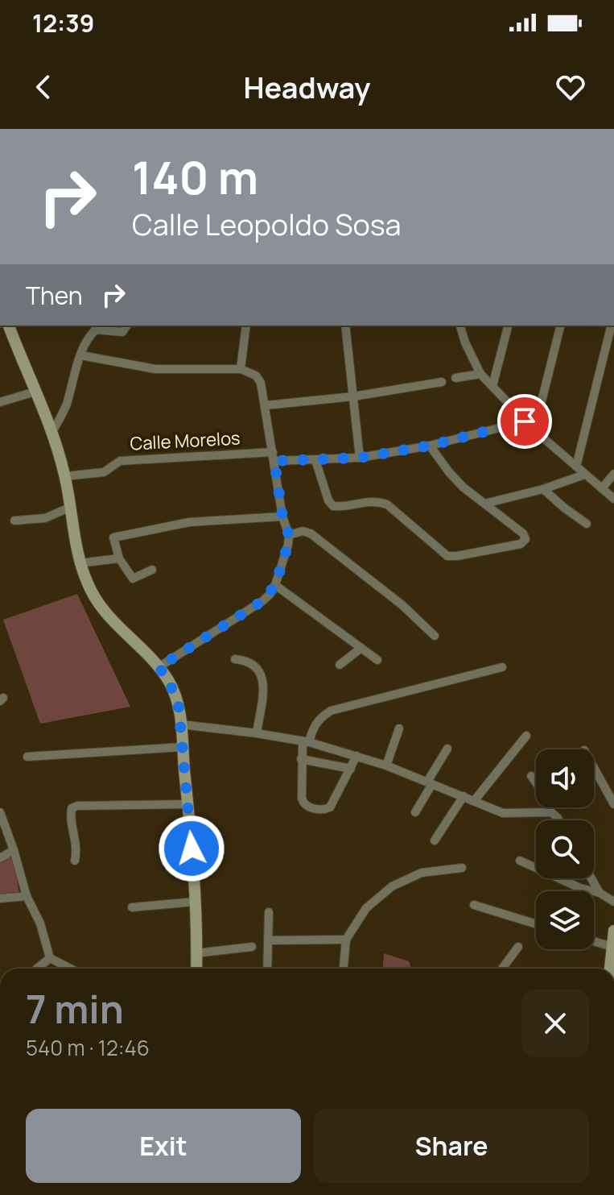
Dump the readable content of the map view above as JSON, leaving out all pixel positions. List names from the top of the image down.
{
  "streets": {
    "street": ["Calle Morelos"]
  },
  "page": {
    "status": "12:39",
    "header": "Headway",
    "turn": ["140 m", "Calle Leopoldo Sosa"],
    "then": "Then",
    "heading": ["7 min", "540 m · 12:46"],
    "buttons": ["Exit", "Share"]
  }
}
